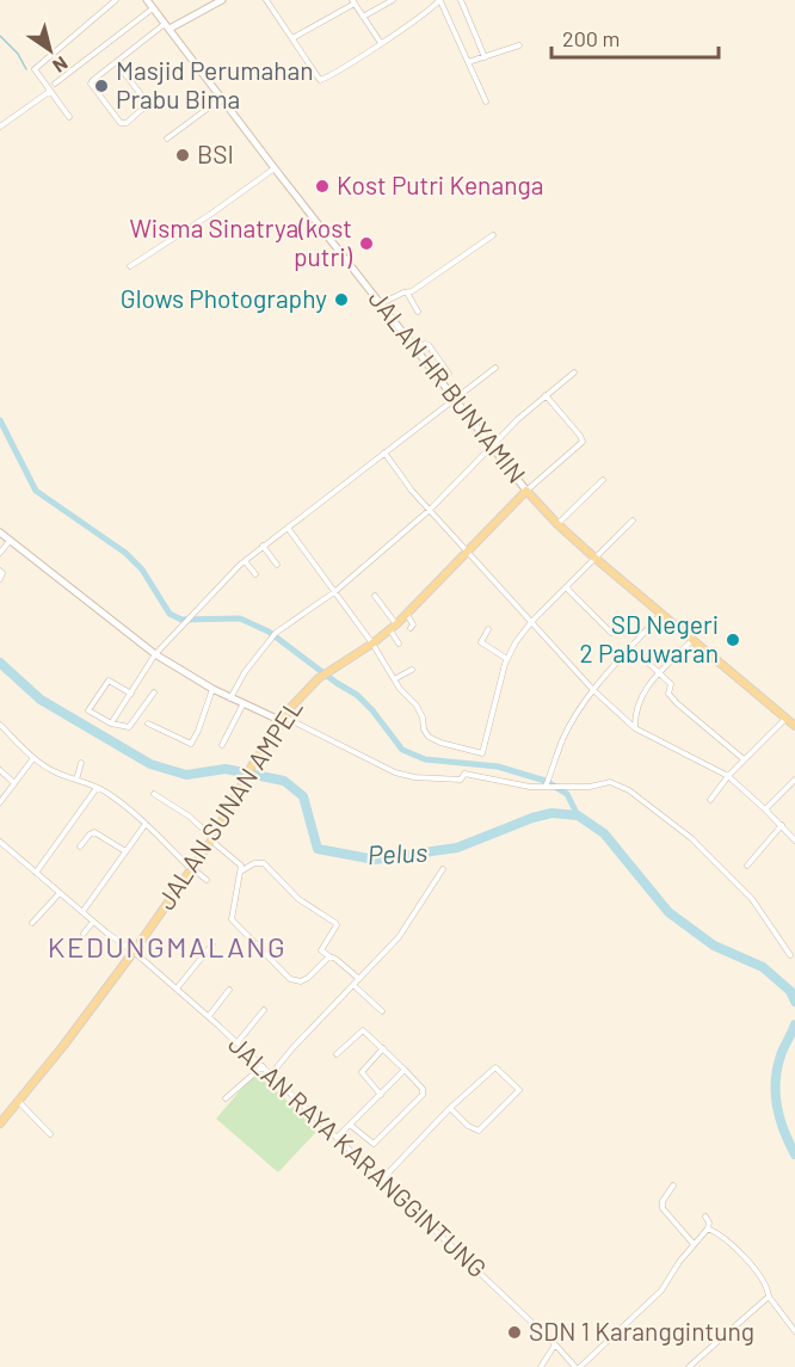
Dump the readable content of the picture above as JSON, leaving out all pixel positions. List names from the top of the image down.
{
  "streets": {
    "main road": ["JALAN HR BUNYAMIN", "JALAN SUNAN AMPEL"],
    "street": ["JALAN RAYA KARANGGINTUNG"]
  },
  "crossings": [
    ["JALAN HR BUNYAMIN", "JALAN SUNAN AMPEL"],
    ["JALAN SUNAN AMPEL", "JALAN RAYA KARANGGINTUNG"]
  ],
  "districts": ["KEDUNGMALANG"],
  "water": ["Pelus"],
  "places": [
    "Masjid Perumahan Prabu Bima",
    "BSI",
    "Kost Putri Kenanga",
    "Wisma Sinatrya(kost putri)",
    "Glows Photography",
    "SD Negeri 2 Pabuwaran",
    "SDN 1 Karanggintung"
  ],
  "scale_bar": "200 m",
  "north": "bottom right"
}
